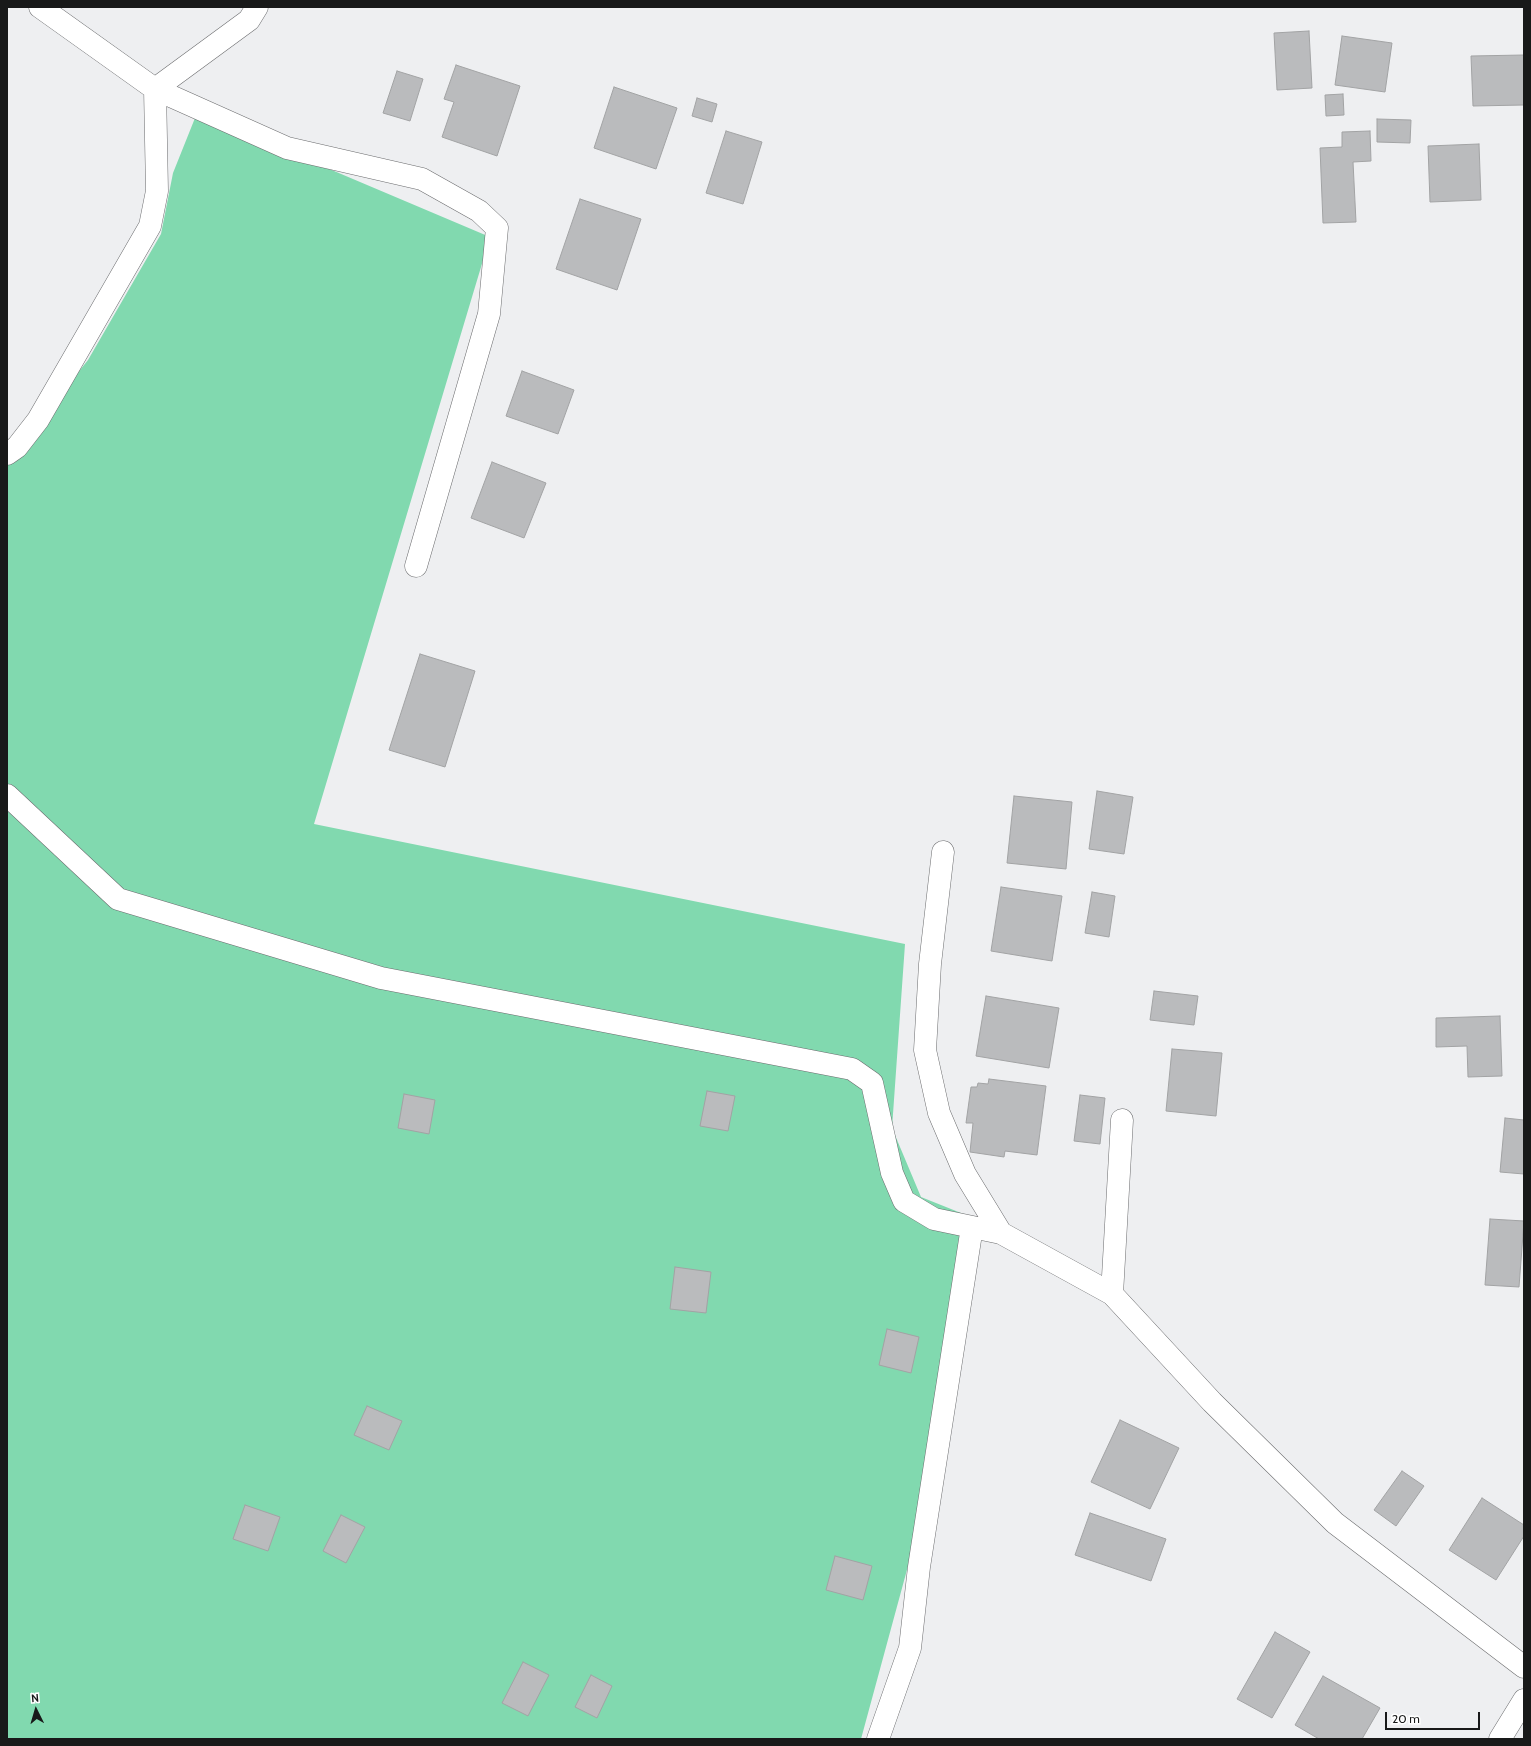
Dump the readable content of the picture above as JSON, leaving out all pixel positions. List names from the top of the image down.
{
  "scale_bar": "20 m",
  "north": "top"
}
